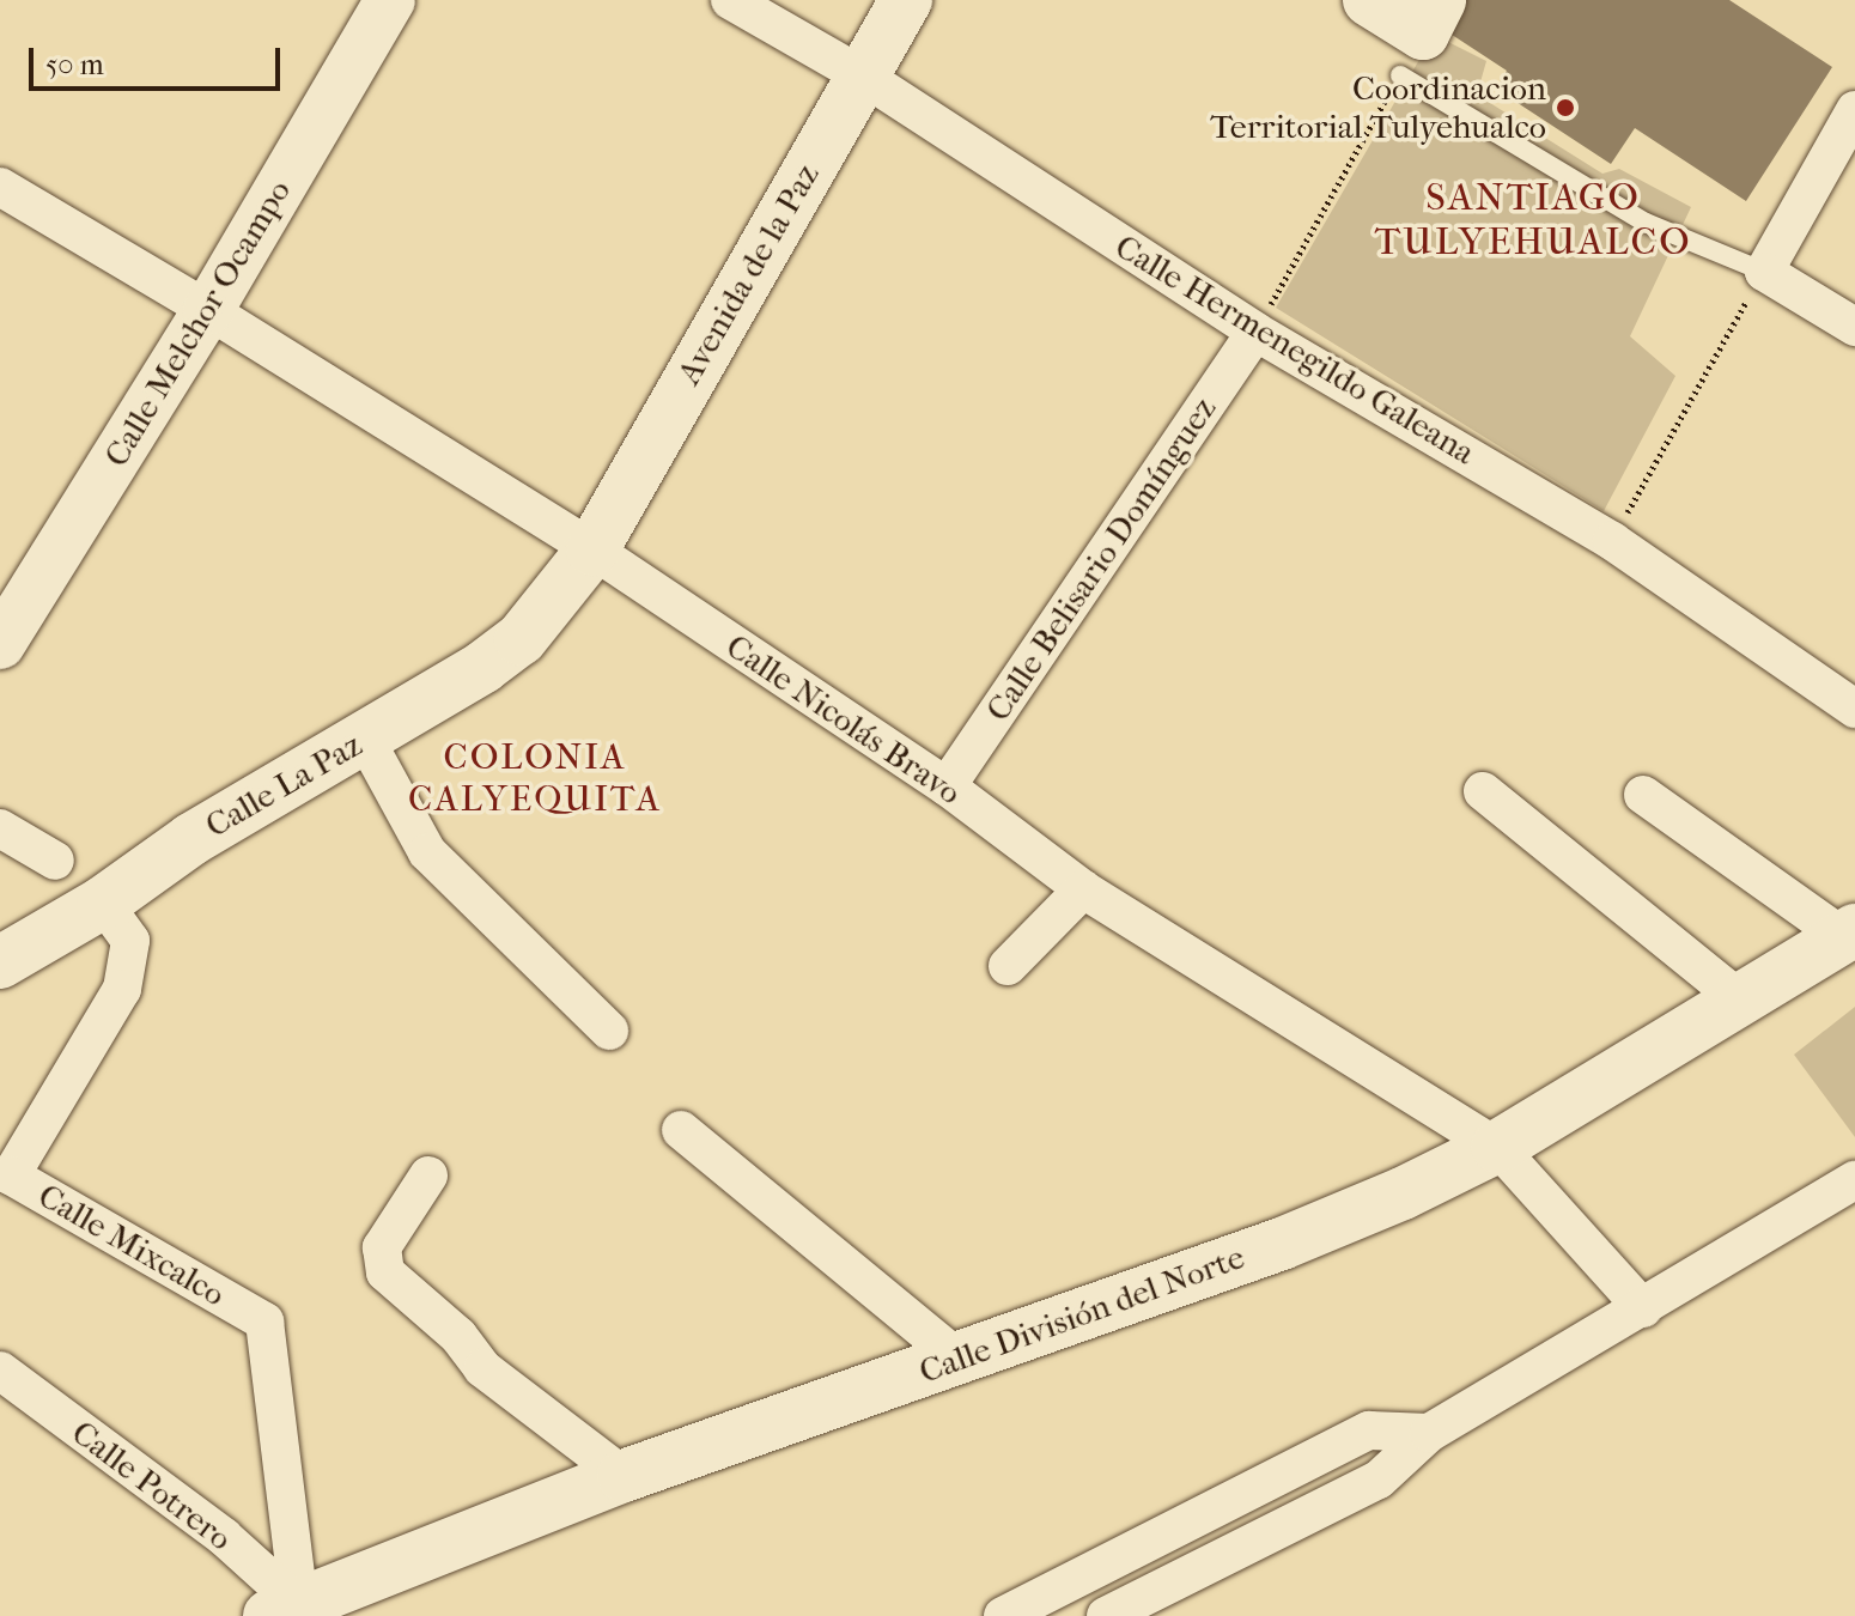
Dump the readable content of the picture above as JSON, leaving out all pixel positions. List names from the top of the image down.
{
  "streets": {
    "main road": ["Avenida de la Paz", "Calle La Paz", "Calle División del Norte"],
    "street": [
      "Calle Melchor Ocampo",
      "Calle Hermenegildo Galeana",
      "Calle Belisario Domínguez",
      "Calle Nicolás Bravo",
      "Calle Mixcalco",
      "Calle Potrero"
    ]
  },
  "crossings": [
    ["Avenida de la Paz", "Calle Hermenegildo Galeana"],
    ["Avenida de la Paz", "Calle Nicolás Bravo"],
    ["Avenida de la Paz", "Calle La Paz"],
    ["Calle Melchor Ocampo", "Calle Nicolás Bravo"],
    ["Calle Hermenegildo Galeana", "Calle Belisario Domínguez"],
    ["Calle Belisario Domínguez", "Calle Nicolás Bravo"],
    ["Calle Nicolás Bravo", "Calle La Paz"],
    ["Calle Nicolás Bravo", "Calle División del Norte"],
    ["Calle La Paz", "Calle Mixcalco"],
    ["Calle Mixcalco", "Calle División del Norte"],
    ["Calle Mixcalco", "Calle Potrero"],
    ["Calle División del Norte", "Calle Potrero"]
  ],
  "districts": ["SANTIAGO TULYEHUALCO", "COLONIA CALYEQUITA"],
  "places": ["Coordinacion Territorial Tulyehualco"],
  "scale_bar": "50 m"
}
